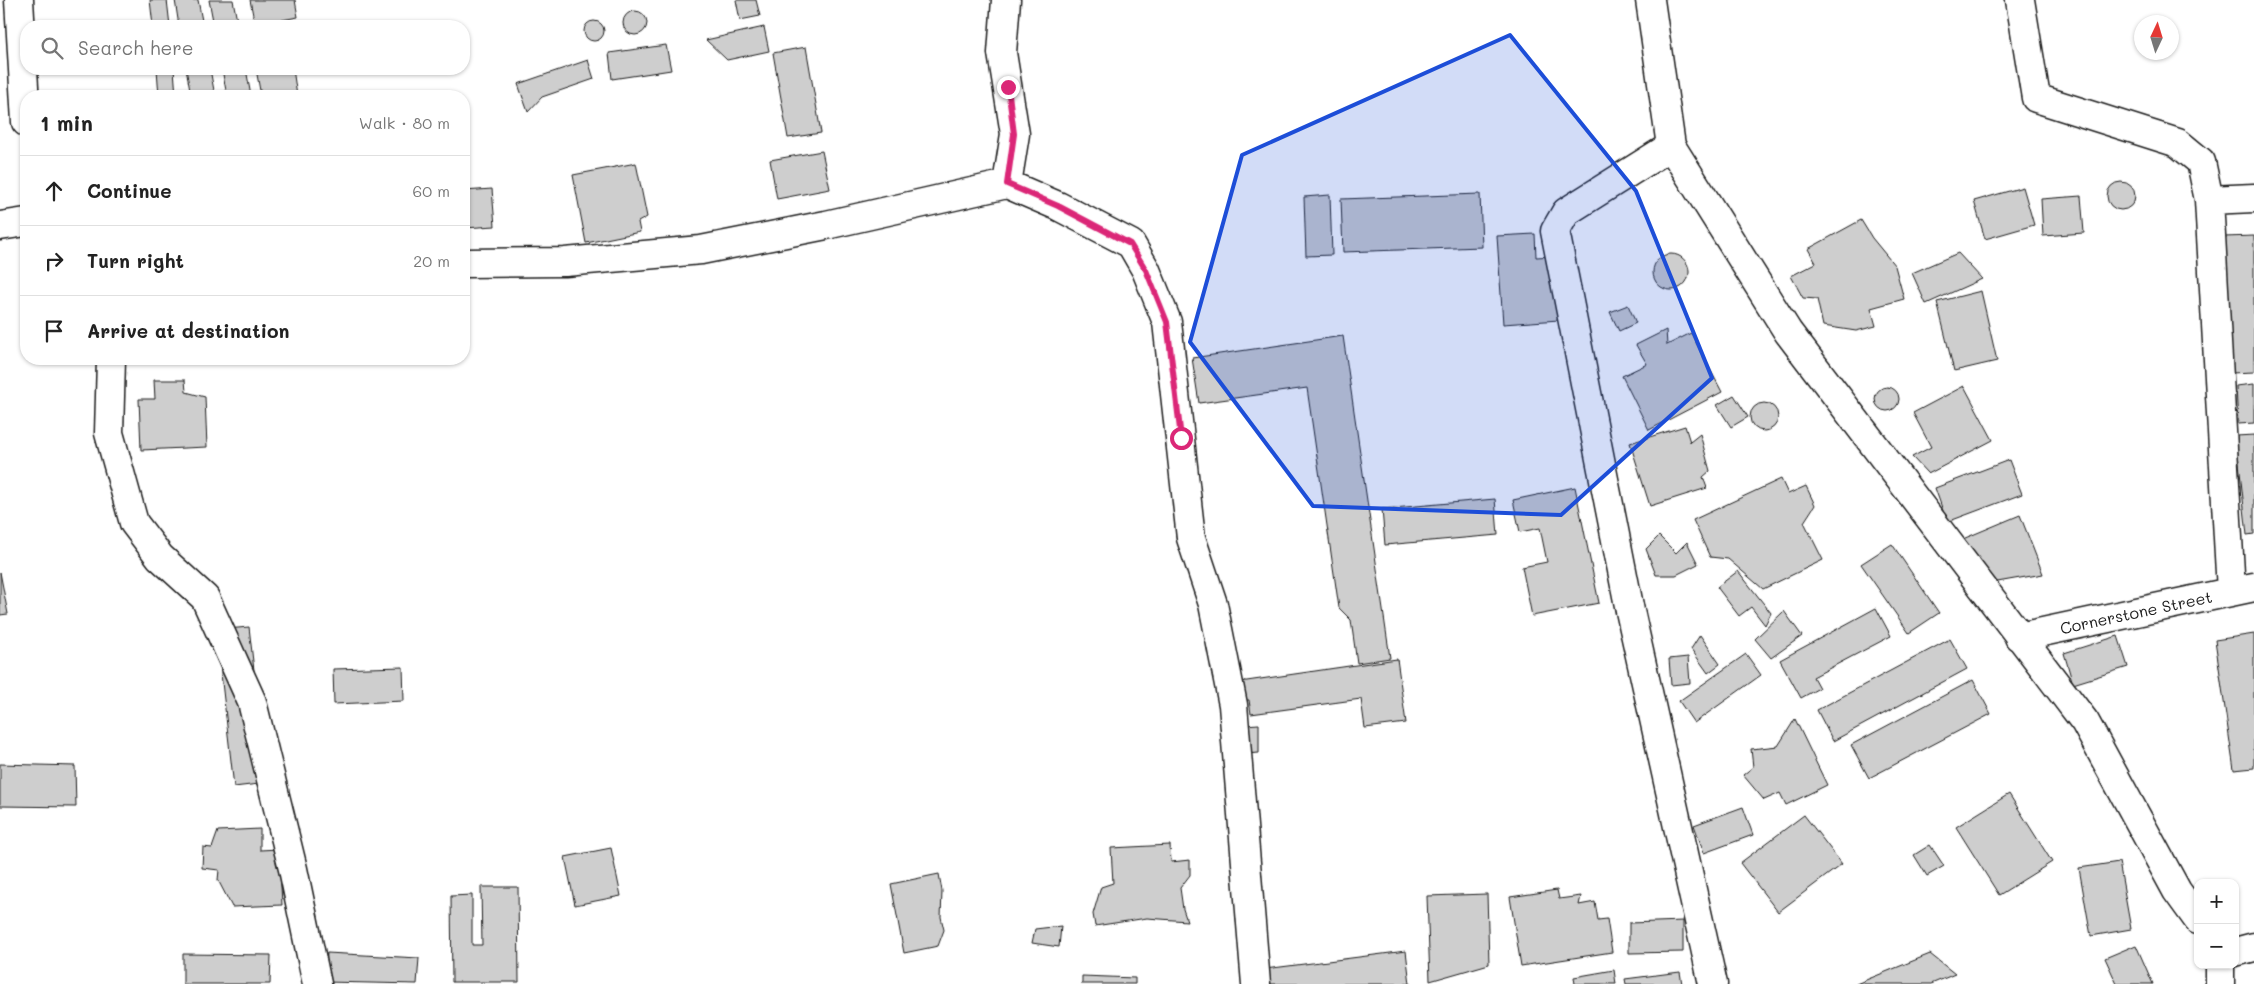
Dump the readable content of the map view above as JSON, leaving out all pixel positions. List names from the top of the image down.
{
  "streets": {
    "street": ["Cornerstone Street"]
  },
  "north": "top",
  "page": {
    "search": "Search here",
    "heading": ["1 min", "Walk · 80 m"],
    "list": [
      ["Continue", "60 m"],
      ["Turn right", "20 m"],
      "Arrive at destination"
    ],
    "map_buttons": ["+", "−"]
  }
}
